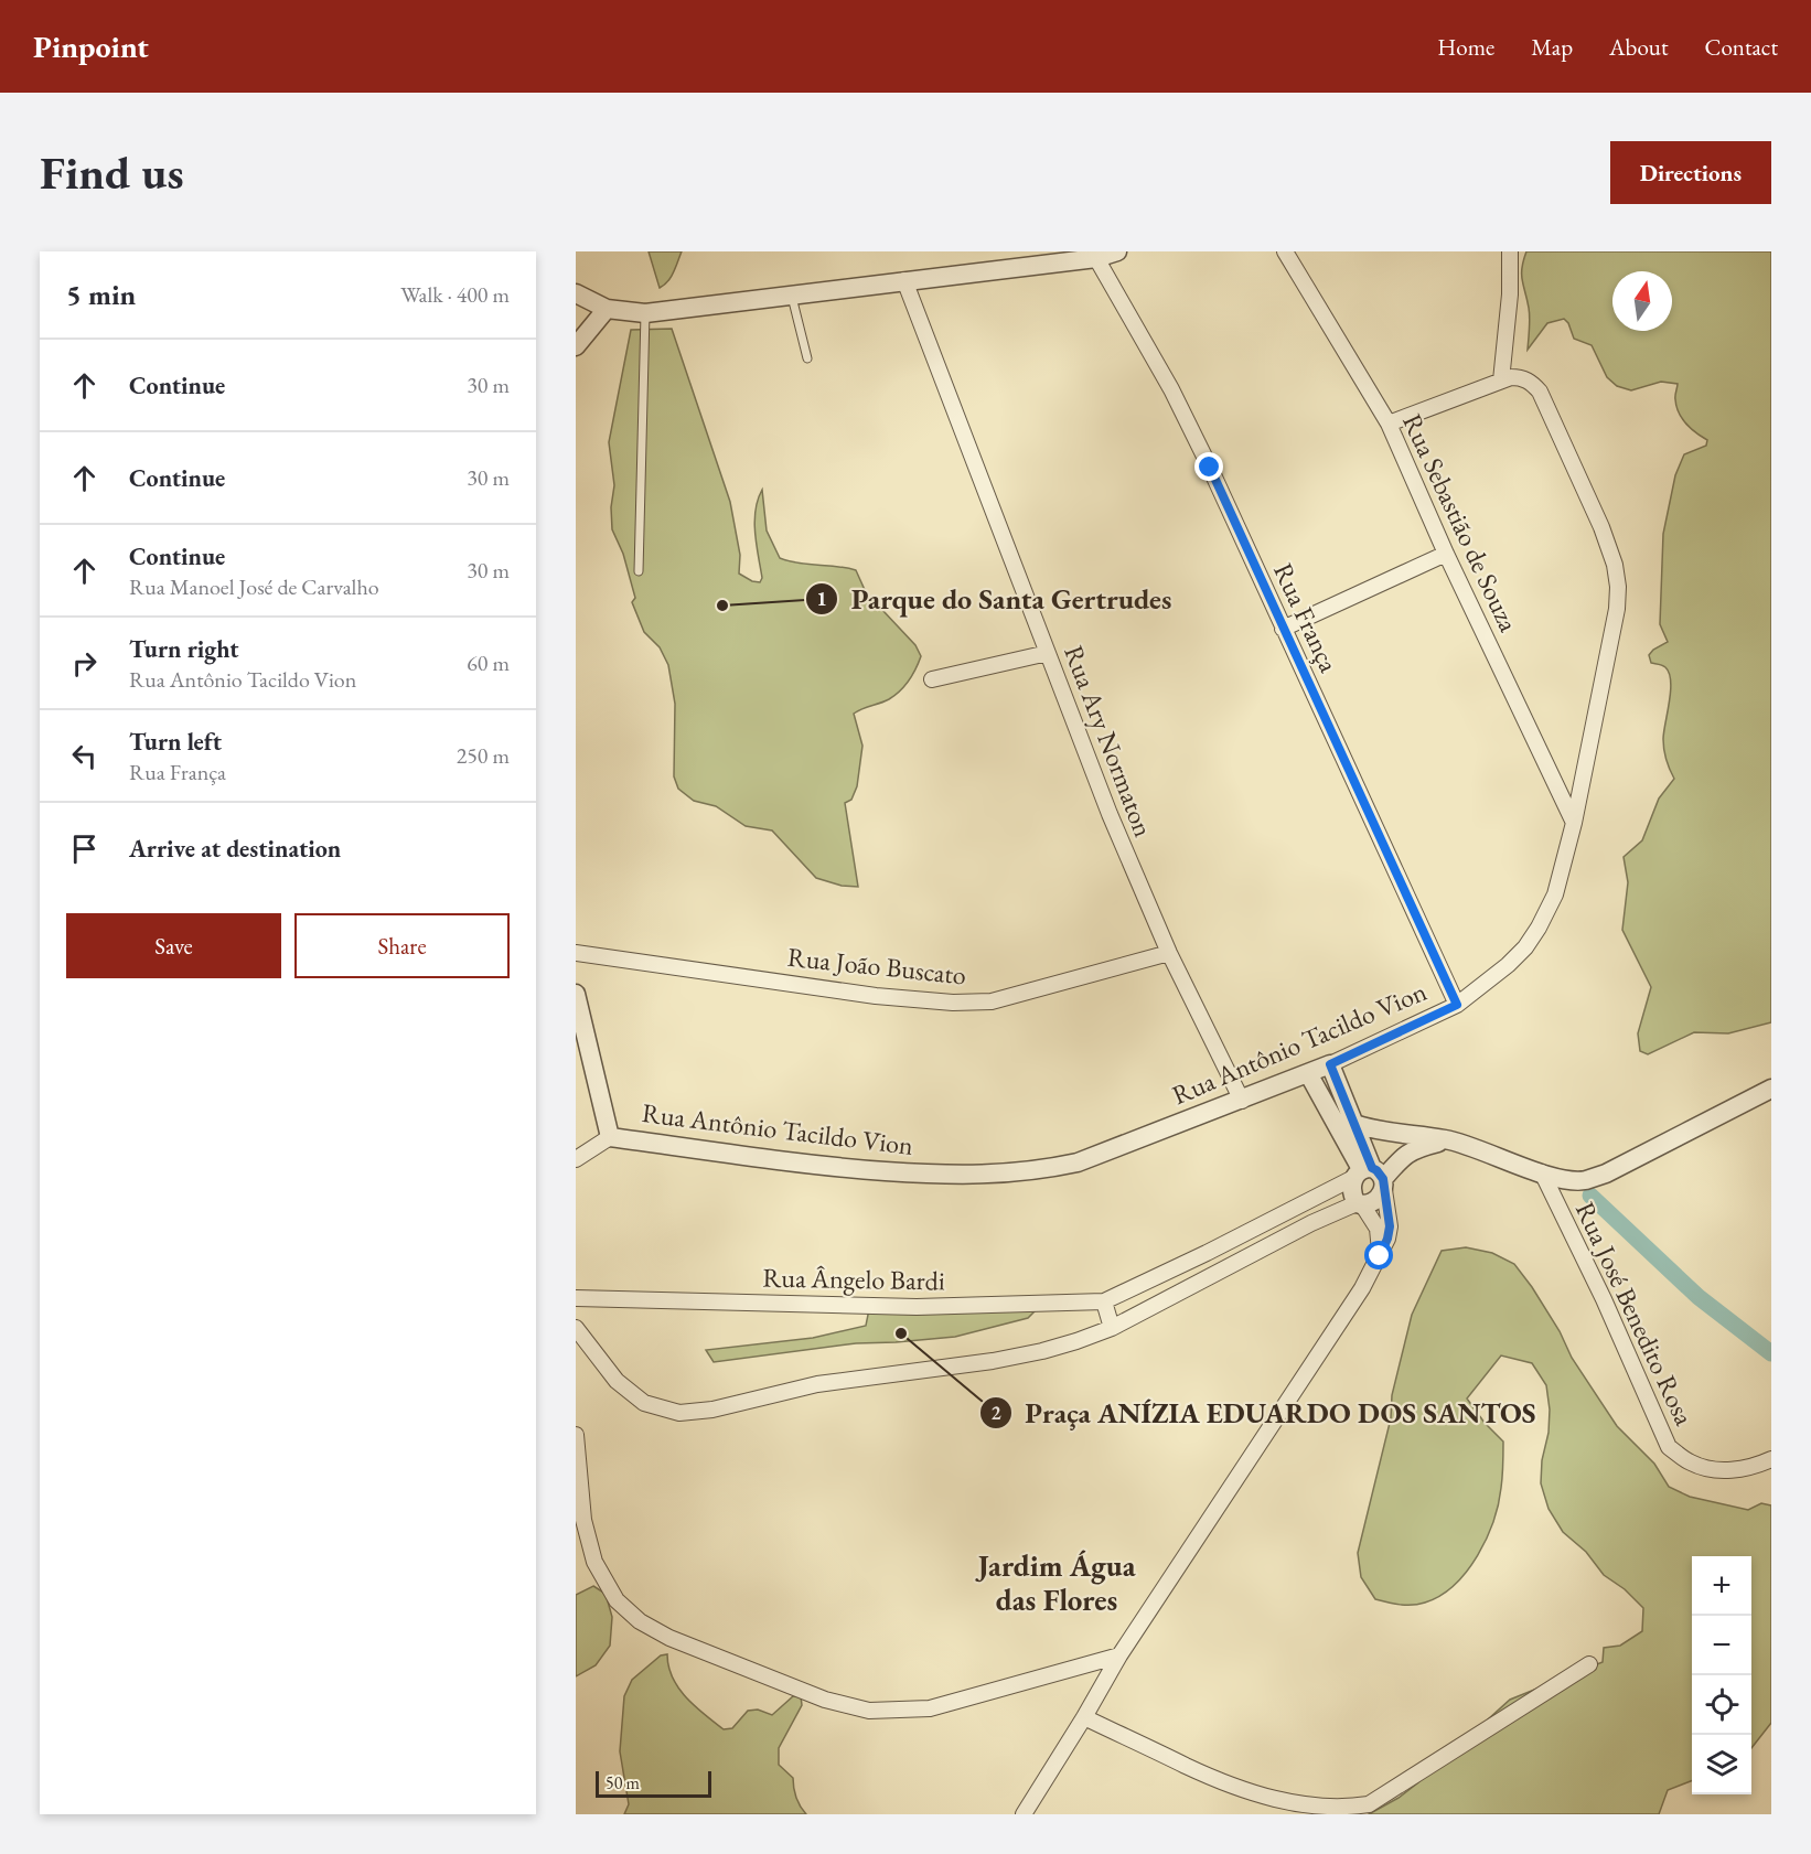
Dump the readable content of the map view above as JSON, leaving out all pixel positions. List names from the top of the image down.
{
  "streets": {
    "street": [
      "Rua Sebastião de Souza",
      "Rua França",
      "Rua Ary Normaton",
      "Rua João Buscato",
      "Rua Antônio Tacildo Vion",
      "Rua Ângelo Bardi",
      "Rua José Benedito Rosa"
    ]
  },
  "crossings": [
    ["Rua Sebastião de Souza", "Rua Antônio Tacildo Vion"],
    ["Rua França", "Rua Antônio Tacildo Vion"],
    ["Rua Ary Normaton", "Rua João Buscato"],
    ["Rua Ary Normaton", "Rua Antônio Tacildo Vion"]
  ],
  "districts": ["Jardim Água das Flores"],
  "places": ["Parque do Santa Gertrudes", "Praça ANÍZIA EDUARDO DOS SANTOS"],
  "scale_bar": "50 m",
  "north": "top",
  "page": {
    "header": "Pinpoint",
    "nav": [
      "Home",
      "Map",
      "About",
      "Contact"
    ],
    "buttons": [
      "Directions",
      ["Save", "Share"]
    ],
    "title": "Find us",
    "heading": ["5 min", "Walk · 400 m"],
    "list": [
      ["Continue", "30 m"],
      ["Continue", "30 m"],
      ["Continue", "Rua Manoel José de Carvalho", "30 m"],
      ["Turn right", "Rua Antônio Tacildo Vion", "60 m"],
      ["Turn left", "Rua França", "250 m"],
      "Arrive at destination"
    ],
    "map_buttons": ["+", "−"],
    "scale": "50 m"
  }
}
